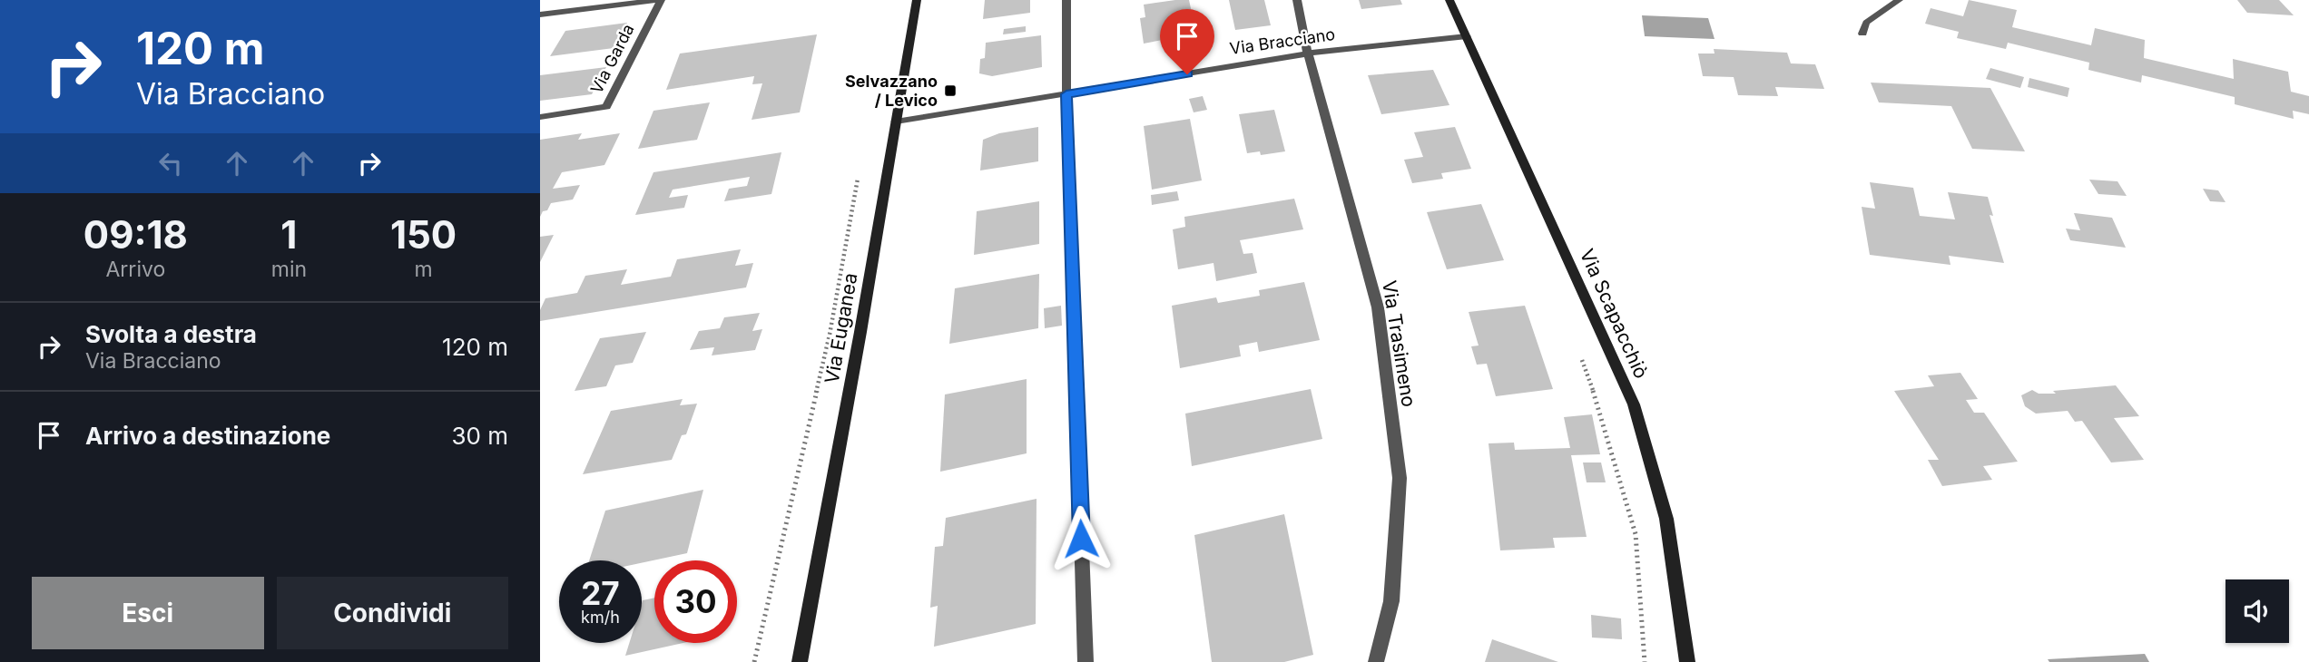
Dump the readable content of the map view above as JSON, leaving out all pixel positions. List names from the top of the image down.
{
  "streets": {
    "street": [
      "Via Bracciano",
      "Via Garda",
      "Via Scapacchiò",
      "Via Euganea",
      "Via Trasimeno"
    ]
  },
  "crossings": [
    ["Via Bracciano", "Via Scapacchiò"],
    ["Via Bracciano", "Via Euganea"],
    ["Via Bracciano", "Via Trasimeno"]
  ],
  "places": {
    "transit": ["Selvazzano / Levico"]
  },
  "page": {
    "turn": ["120 m", "Via Bracciano"],
    "eta": [
      "09:18",
      "Arrivo",
      "1",
      "min",
      "150",
      "m"
    ],
    "list": [
      {
        "name": "Svolta a destra",
        "note": "Via Bracciano",
        "value": "120 m"
      },
      {
        "name": "Arrivo a destinazione",
        "value": "30 m"
      }
    ],
    "speed": "27 km/h",
    "limit": "30",
    "buttons": ["Esci", "Condividi"]
  }
}
